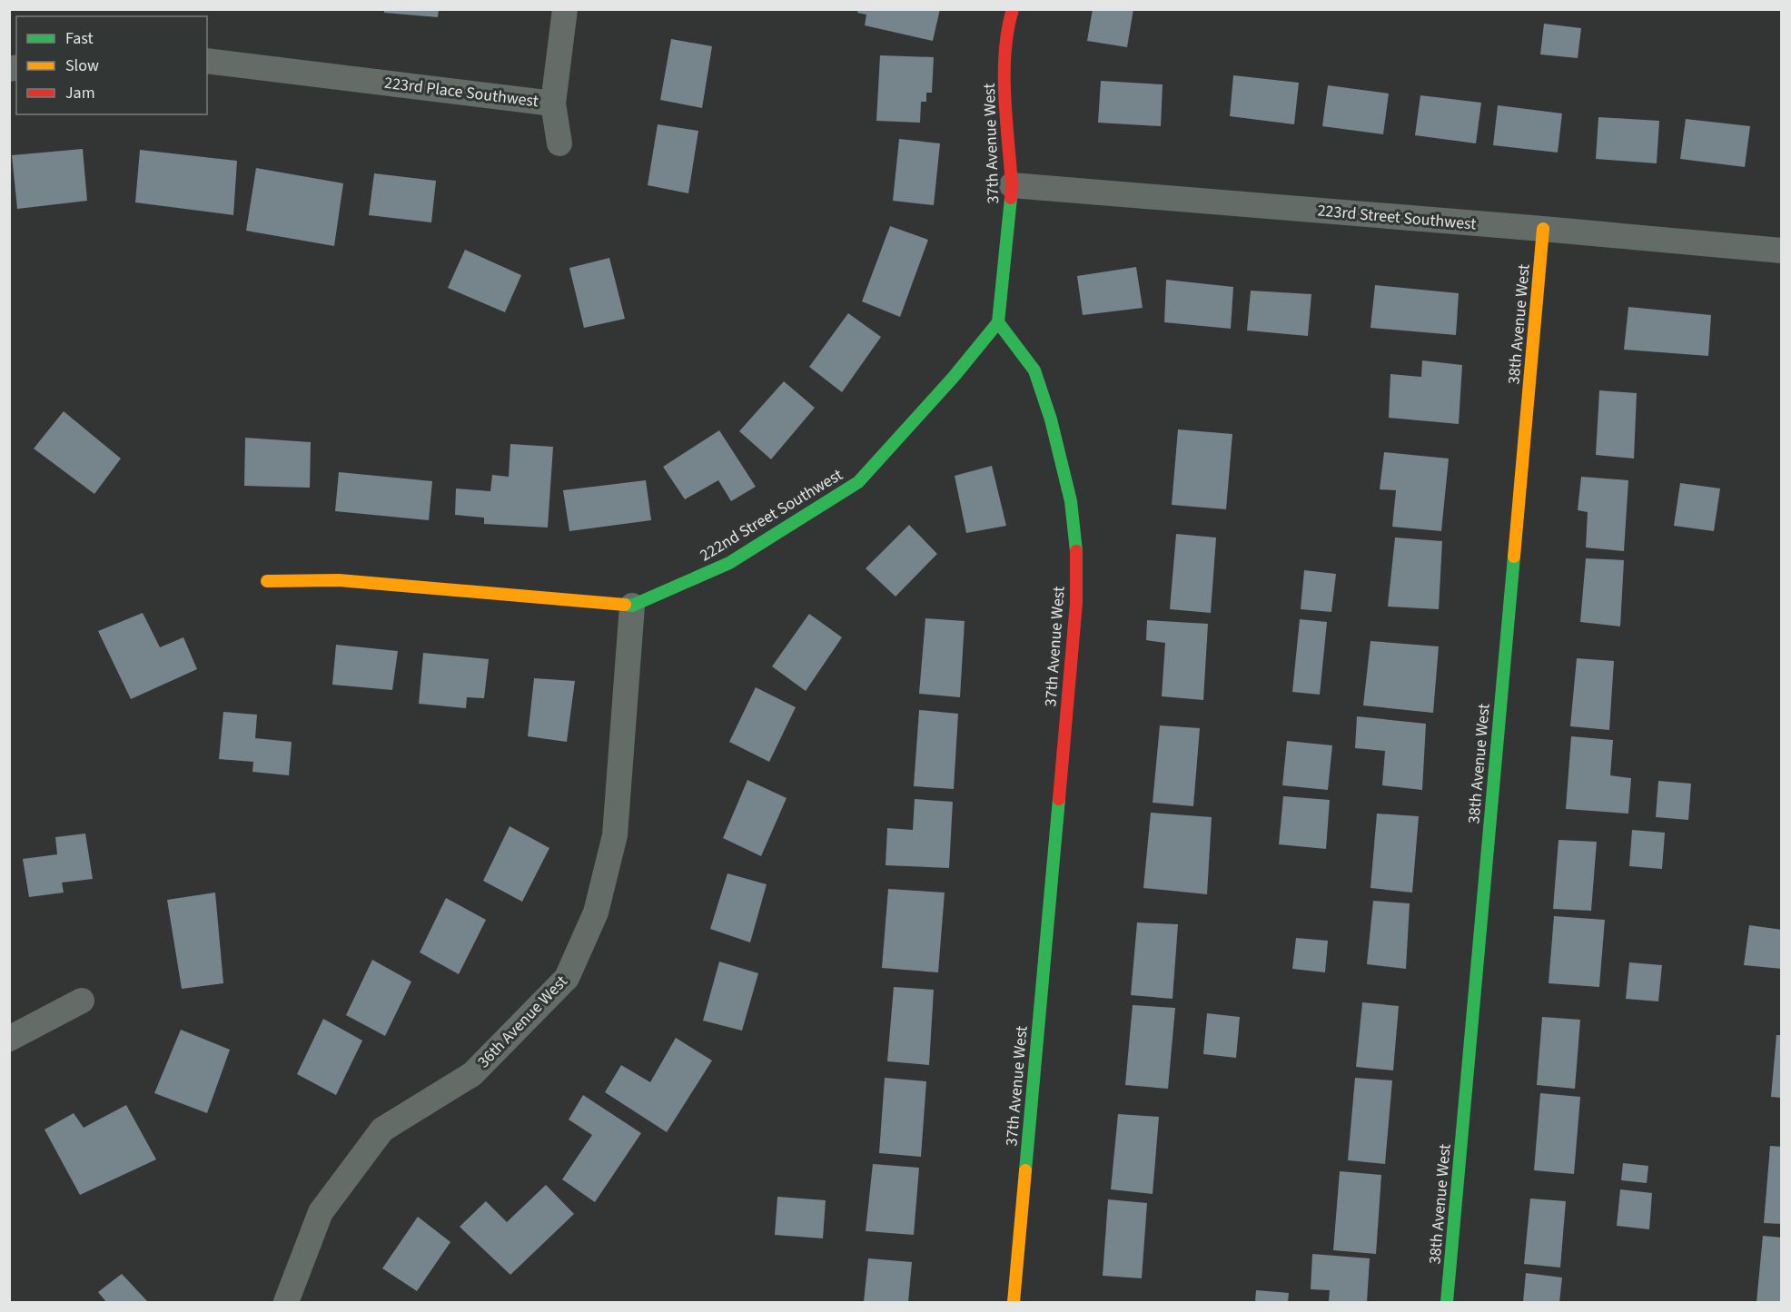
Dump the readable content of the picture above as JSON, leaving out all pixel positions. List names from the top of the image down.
{
  "streets": {
    "street": [
      "223rd Place Southwest",
      "37th Avenue West",
      "223rd Street Southwest",
      "38th Avenue West",
      "222nd Street Southwest",
      "36th Avenue West"
    ]
  },
  "crossings": [
    ["37th Avenue West", "223rd Street Southwest"],
    ["37th Avenue West", "222nd Street Southwest"],
    ["223rd Street Southwest", "38th Avenue West"],
    ["222nd Street Southwest", "36th Avenue West"]
  ],
  "legend": ["Fast", "Slow", "Jam"]
}
